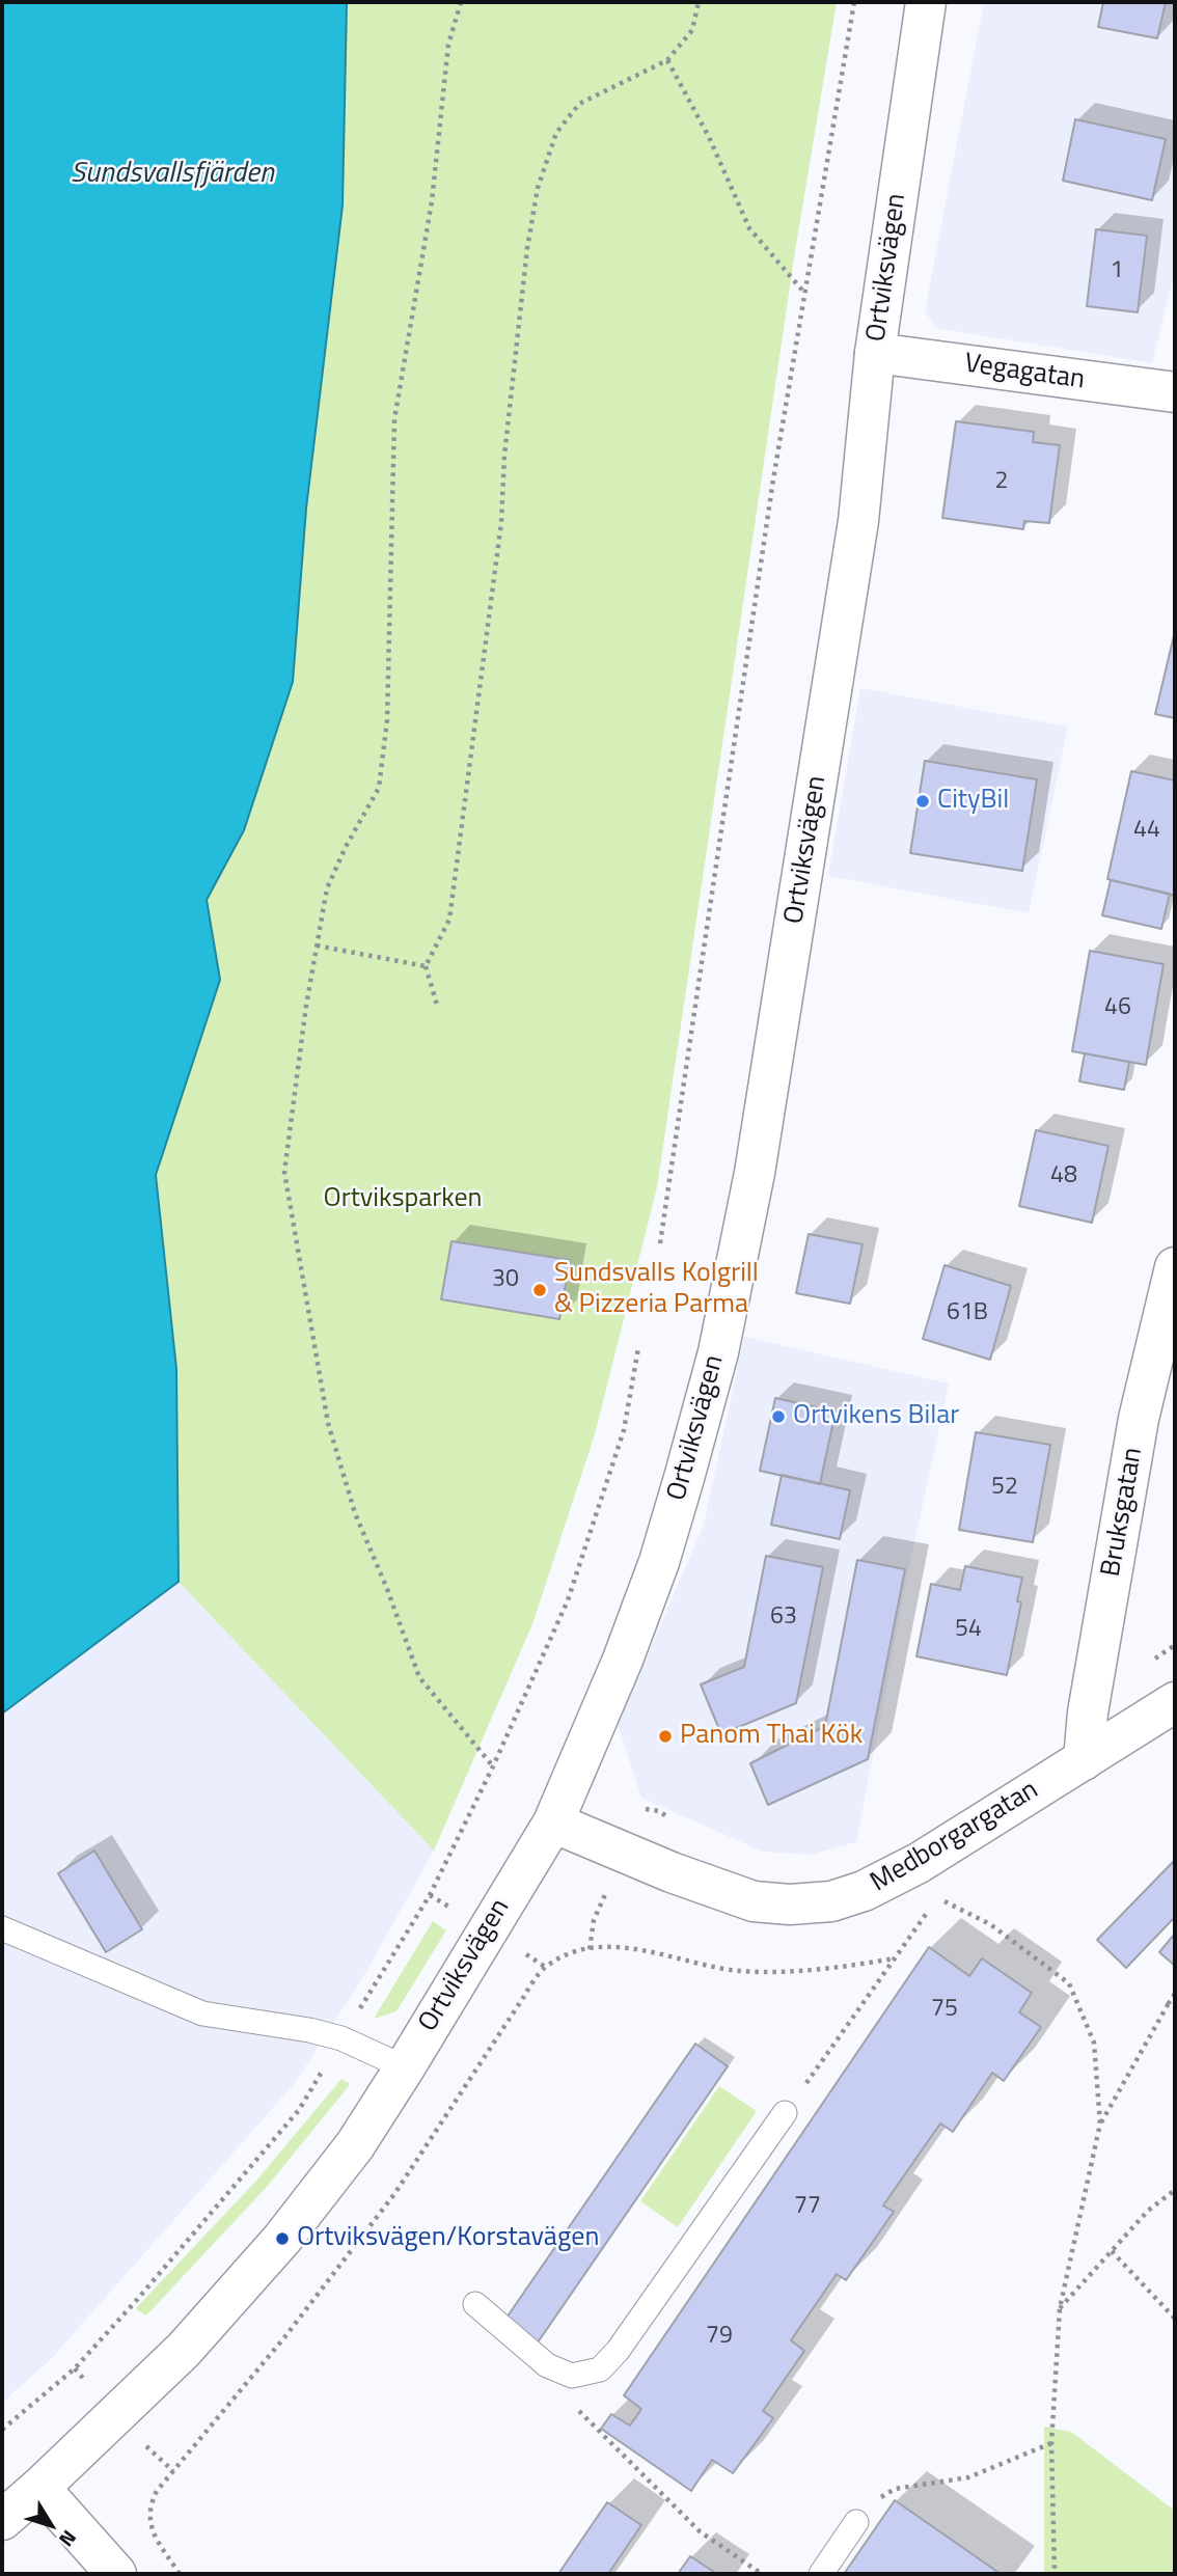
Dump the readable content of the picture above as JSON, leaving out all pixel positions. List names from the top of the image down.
{
  "streets": {
    "street": [
      "Ortviksvägen",
      "Vegagatan",
      "Bruksgatan",
      "Medborgargatan"
    ]
  },
  "crossings": [
    ["Ortviksvägen", "Vegagatan"],
    ["Ortviksvägen", "Medborgargatan"],
    ["Bruksgatan", "Medborgargatan"]
  ],
  "water": ["Sundsvallsfjärden"],
  "parks": ["Ortviksparken"],
  "places": [
    "CityBil",
    "Sundsvalls Kolgrill & Pizzeria Parma",
    "Ortvikens Bilar",
    "Panom Thai Kök",
    "Ortviksvägen/Korstavägen"
  ],
  "house_numbers": [
    "1",
    "2",
    "44",
    "46",
    "48",
    "30",
    "61B",
    "52",
    "63",
    "54",
    "75",
    "77",
    "79"
  ],
  "north": "bottom right"
}
